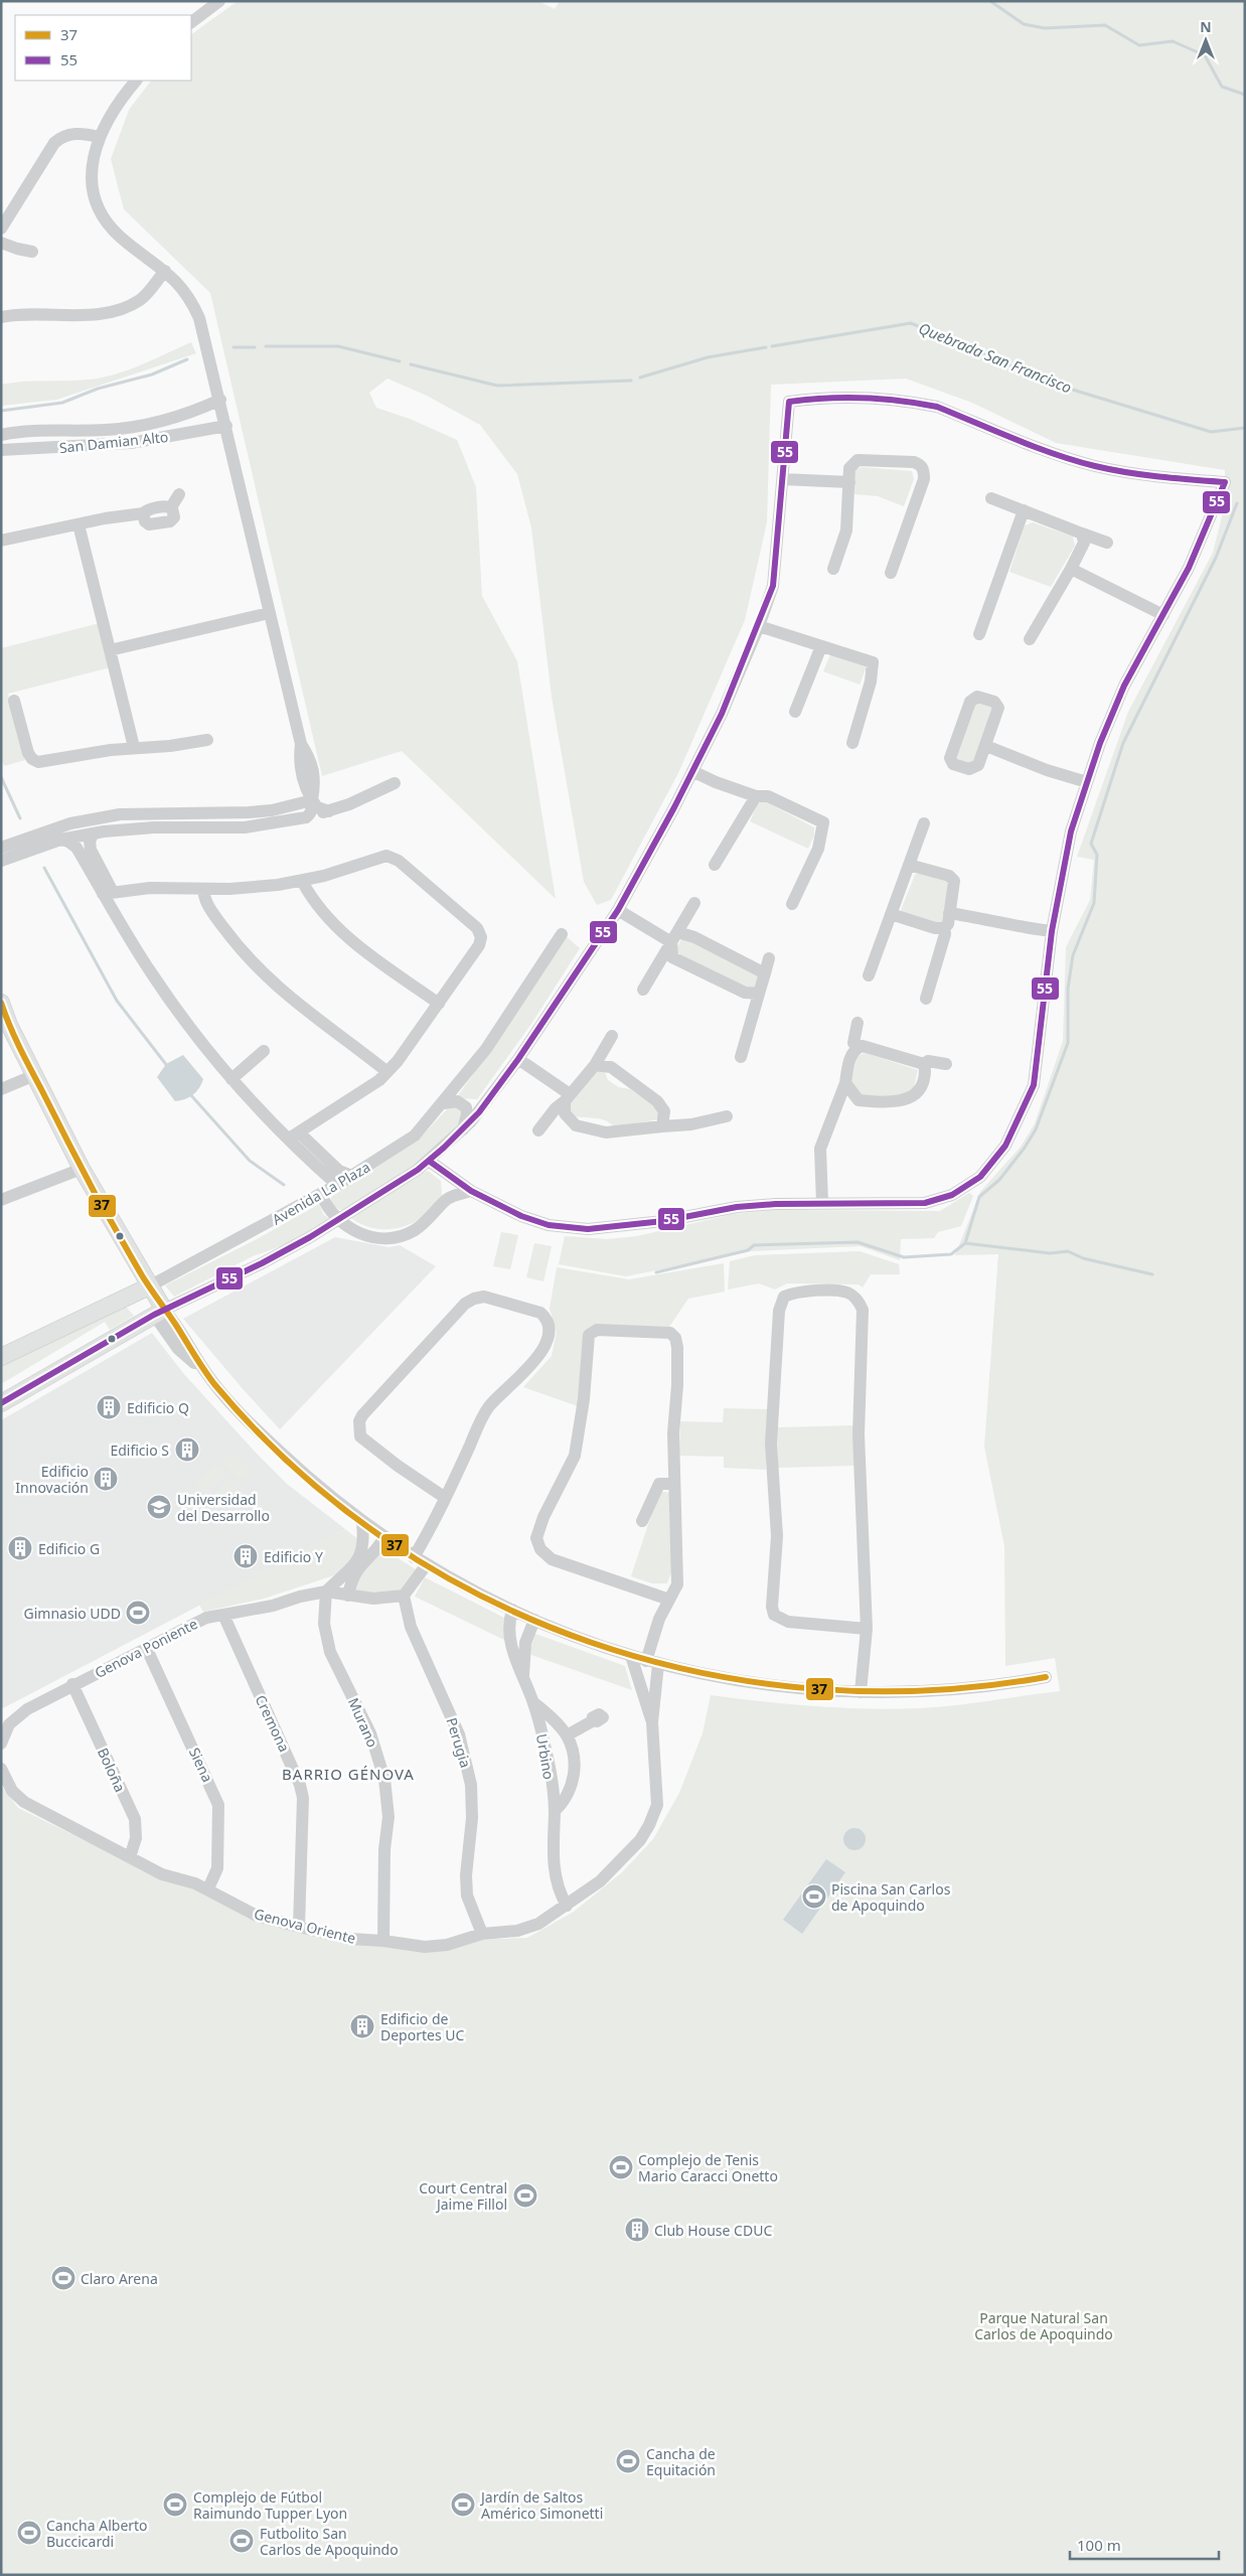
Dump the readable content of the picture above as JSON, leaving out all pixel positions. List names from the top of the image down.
{
  "streets": {
    "main road": ["Avenida La Plaza"],
    "street": [
      "San Damian Alto",
      "Genova Poniente",
      "Murano",
      "Cremona",
      "Perugia",
      "Urbino",
      "Siena",
      "Boloña",
      "Genova Oriente"
    ]
  },
  "crossings": [
    ["Genova Poniente", "Murano"],
    ["Genova Poniente", "Cremona"],
    ["Genova Poniente", "Perugia"],
    ["Genova Poniente", "Siena"],
    ["Genova Poniente", "Boloña"],
    ["Murano", "Genova Oriente"],
    ["Cremona", "Genova Oriente"],
    ["Perugia", "Genova Oriente"],
    ["Urbino", "Genova Oriente"],
    ["Siena", "Genova Oriente"],
    ["Boloña", "Genova Oriente"]
  ],
  "districts": ["BARRIO GÉNOVA"],
  "water": ["Quebrada San Francisco"],
  "parks": ["Parque Natural San Carlos de Apoquindo"],
  "places": {
    "building": [
      "Edificio Q",
      "Edificio S",
      "Edificio Innovación",
      "Edificio G",
      "Edificio Y",
      "Edificio de Deportes UC",
      "Club House CDUC"
    ],
    "school or university": ["Universidad del Desarrollo"],
    "sports": [
      "Gimnasio UDD",
      "Piscina San Carlos de Apoquindo",
      "Complejo de Tenis Mario Caracci Onetto",
      "Court Central Jaime Fillol",
      "Claro Arena",
      "Cancha de Equitación",
      "Complejo de Fútbol Raimundo Tupper Lyon",
      "Jardín de Saltos Américo Simonetti",
      "Cancha Alberto Buccicardi",
      "Futbolito San Carlos de Apoquindo"
    ]
  },
  "lines": ["transit line 55", "transit line 37"],
  "legend": ["37", "55"],
  "scale_bar": "100 m",
  "north": "top"
}
